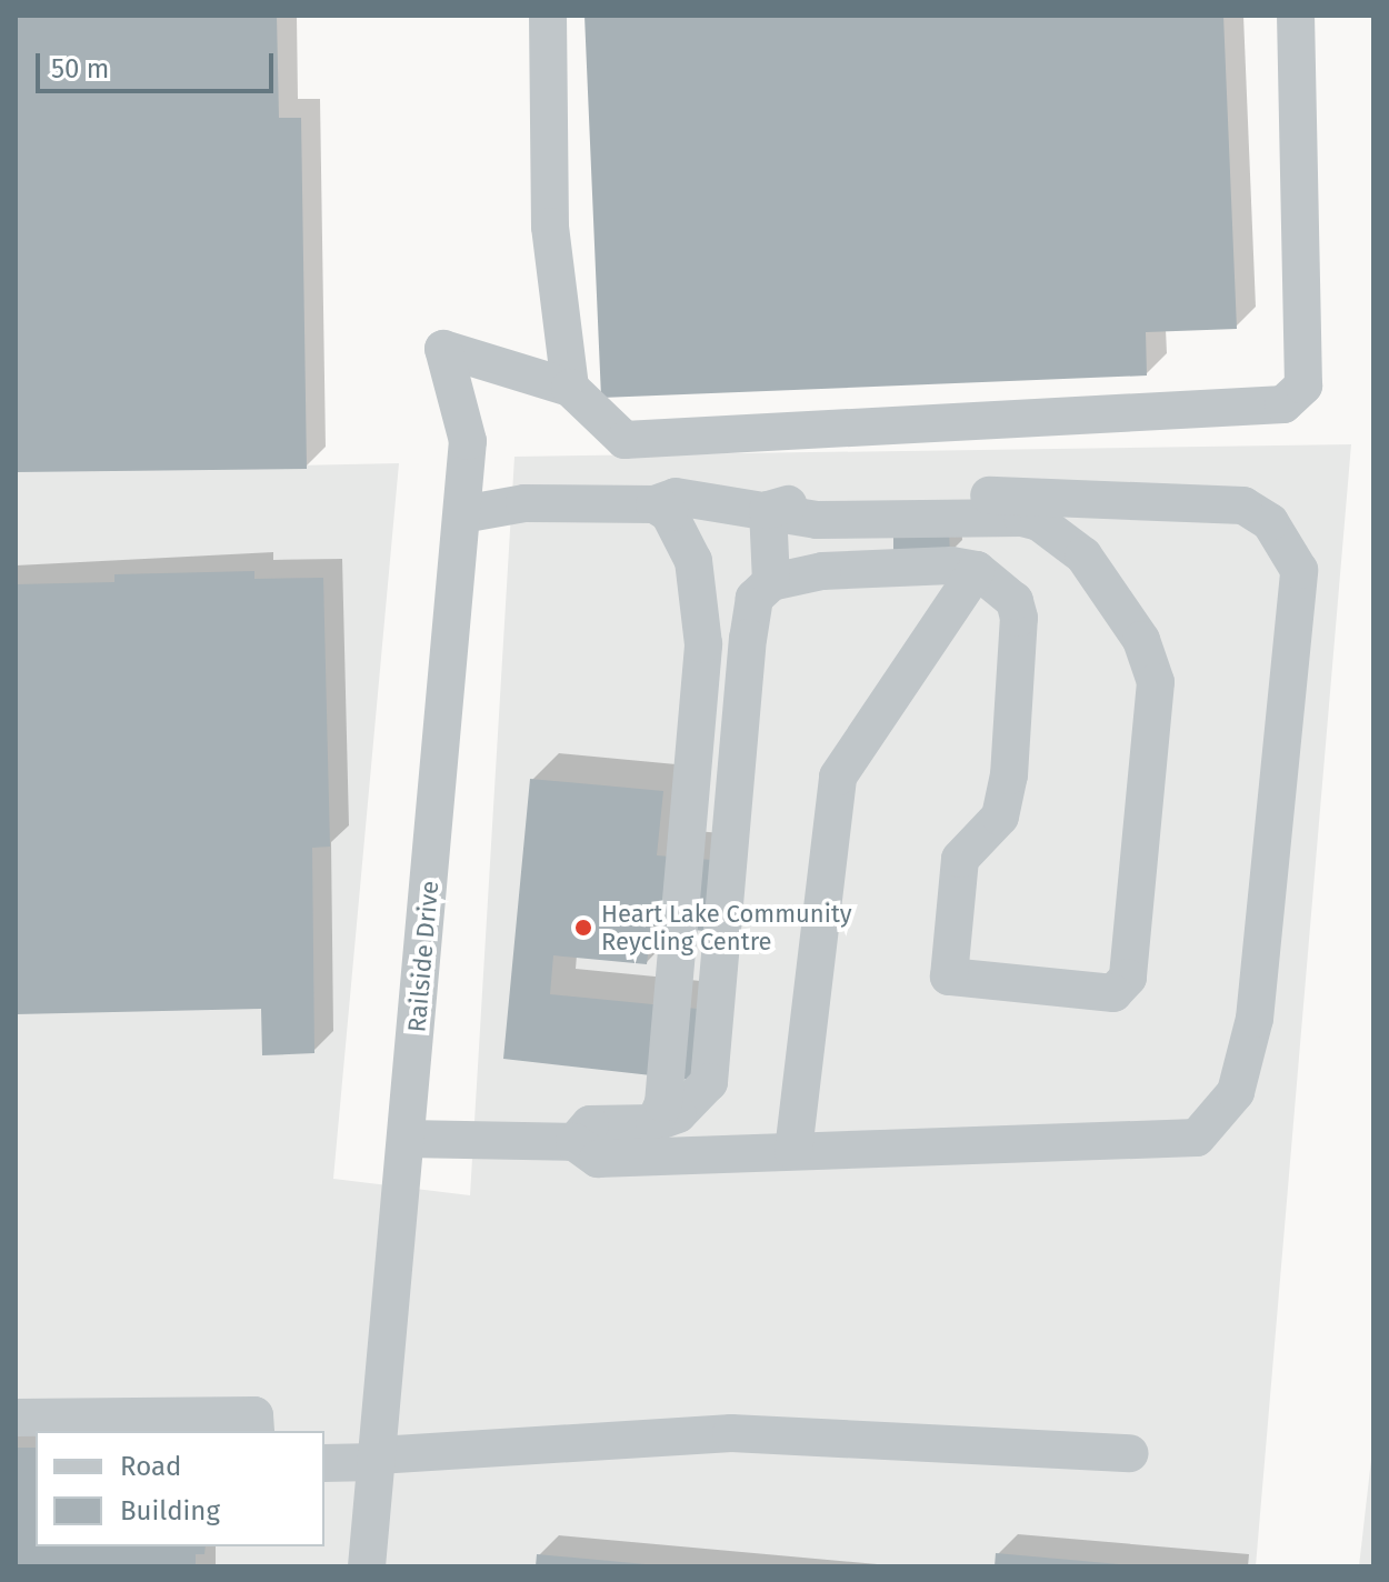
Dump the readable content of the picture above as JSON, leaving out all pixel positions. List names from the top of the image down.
{
  "streets": {
    "street": ["Railside Drive"]
  },
  "places": ["Heart Lake Community Reycling Centre"],
  "legend": ["Road", "Building"],
  "scale_bar": "50 m"
}
